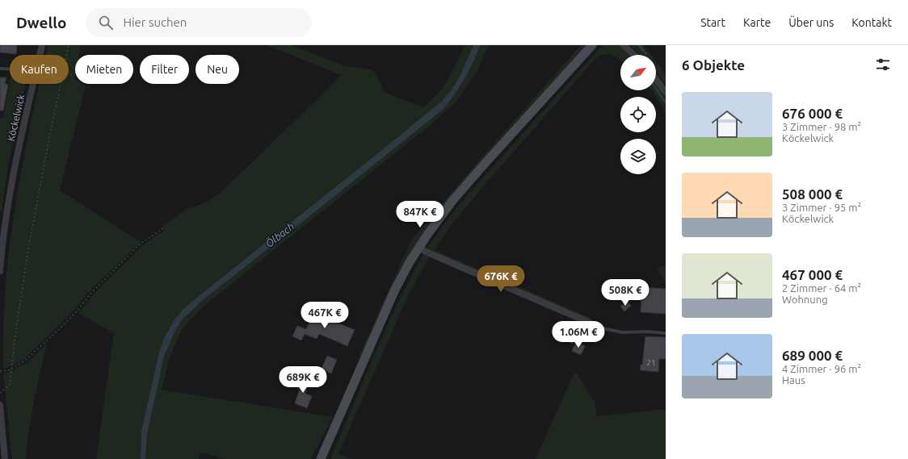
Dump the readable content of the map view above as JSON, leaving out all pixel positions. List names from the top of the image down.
{
  "streets": {
    "street": ["Köckelwick"]
  },
  "water": ["Ölbach"],
  "house_numbers": ["21"],
  "north": "top right",
  "page": {
    "header": "Dwello",
    "search": "Hier suchen",
    "nav": [
      "Start",
      "Karte",
      "Über uns",
      "Kontakt"
    ],
    "heading": "6 Objekte",
    "chip": [
      "Kaufen",
      "Mieten",
      "Filter",
      "Neu"
    ],
    "list": [
      {
        "name": "676 000 €",
        "note": "3 Zimmer · 98 m² · Köckelwick"
      },
      {
        "name": "508 000 €",
        "note": "3 Zimmer · 95 m² · Köckelwick"
      },
      {
        "name": "467 000 €",
        "note": "2 Zimmer · 64 m² · Wohnung"
      },
      {
        "name": "689 000 €",
        "note": "4 Zimmer · 96 m² · Haus"
      }
    ],
    "price": [
      "847K €",
      "676K €",
      "508K €",
      "467K €",
      "1.06M €",
      "689K €"
    ]
  }
}
